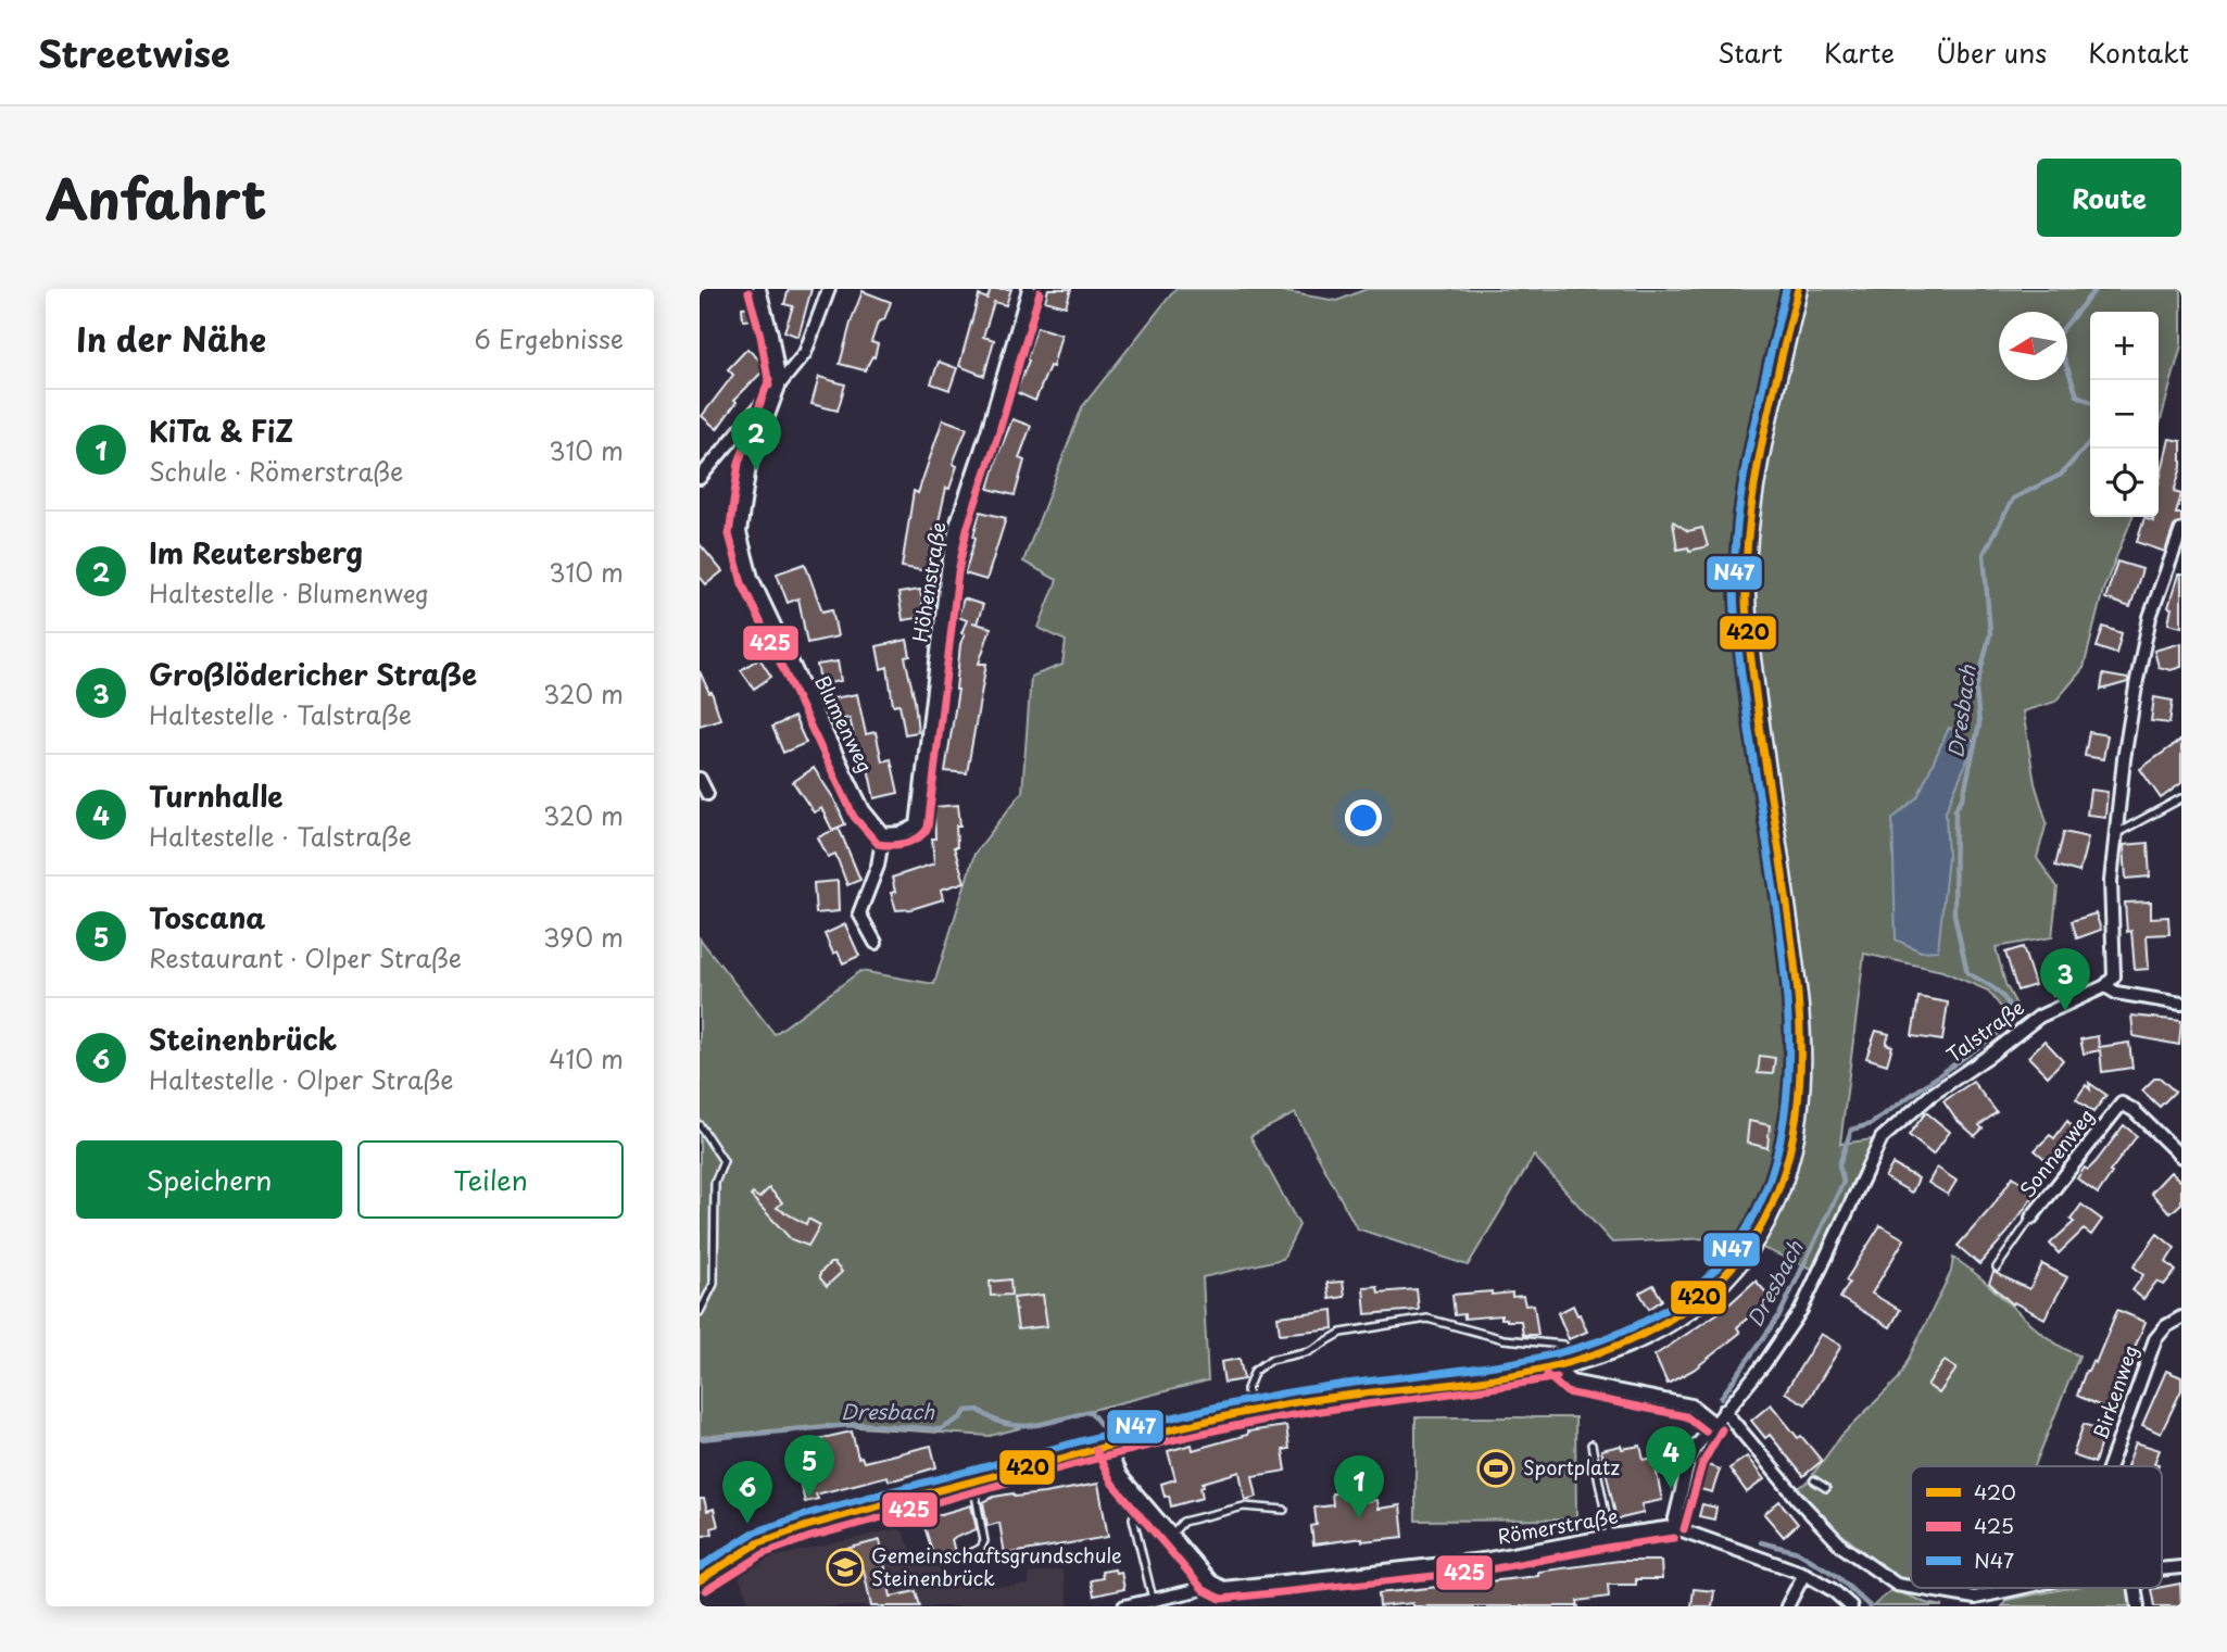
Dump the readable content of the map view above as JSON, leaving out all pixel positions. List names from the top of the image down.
{
  "streets": {
    "street": [
      "Höhenstraße",
      "Blumenweg",
      "Talstraße",
      "Sonnenweg",
      "Birkenweg",
      "Römerstraße"
    ]
  },
  "crossings": [
    ["Höhenstraße", "Blumenweg"],
    ["Talstraße", "Römerstraße"]
  ],
  "water": ["Dresbach"],
  "places": {
    "sports": ["Sportplatz"],
    "school or university": ["Gemeinschaftsgrundschule Steinenbrück"]
  },
  "lines": ["transit line 420", "transit line N47", "transit line 425"],
  "legend": ["420", "425", "N47"],
  "north": "left",
  "page": {
    "header": "Streetwise",
    "nav": [
      "Start",
      "Karte",
      "Über uns",
      "Kontakt"
    ],
    "title": "Anfahrt",
    "buttons": [
      "Route",
      ["Speichern", "Teilen"]
    ],
    "heading": ["In der Nähe", "6 Ergebnisse"],
    "map_buttons": ["+", "−"],
    "list": [
      {
        "mark": "1",
        "name": "KiTa & FiZ",
        "note": "Schule · Römerstraße",
        "value": "310 m"
      },
      {
        "mark": "2",
        "name": "Im Reutersberg",
        "note": "Haltestelle · Blumenweg",
        "value": "310 m"
      },
      {
        "mark": "3",
        "name": "Großlödericher Straße",
        "note": "Haltestelle · Talstraße",
        "value": "320 m"
      },
      {
        "mark": "4",
        "name": "Turnhalle",
        "note": "Haltestelle · Talstraße",
        "value": "320 m"
      },
      {
        "mark": "5",
        "name": "Toscana",
        "note": "Restaurant · Olper Straße",
        "value": "390 m"
      },
      {
        "mark": "6",
        "name": "Steinenbrück",
        "note": "Haltestelle · Olper Straße",
        "value": "410 m"
      }
    ],
    "pins": [
      "2",
      "3",
      "4",
      "5",
      "1",
      "6"
    ]
  }
}
